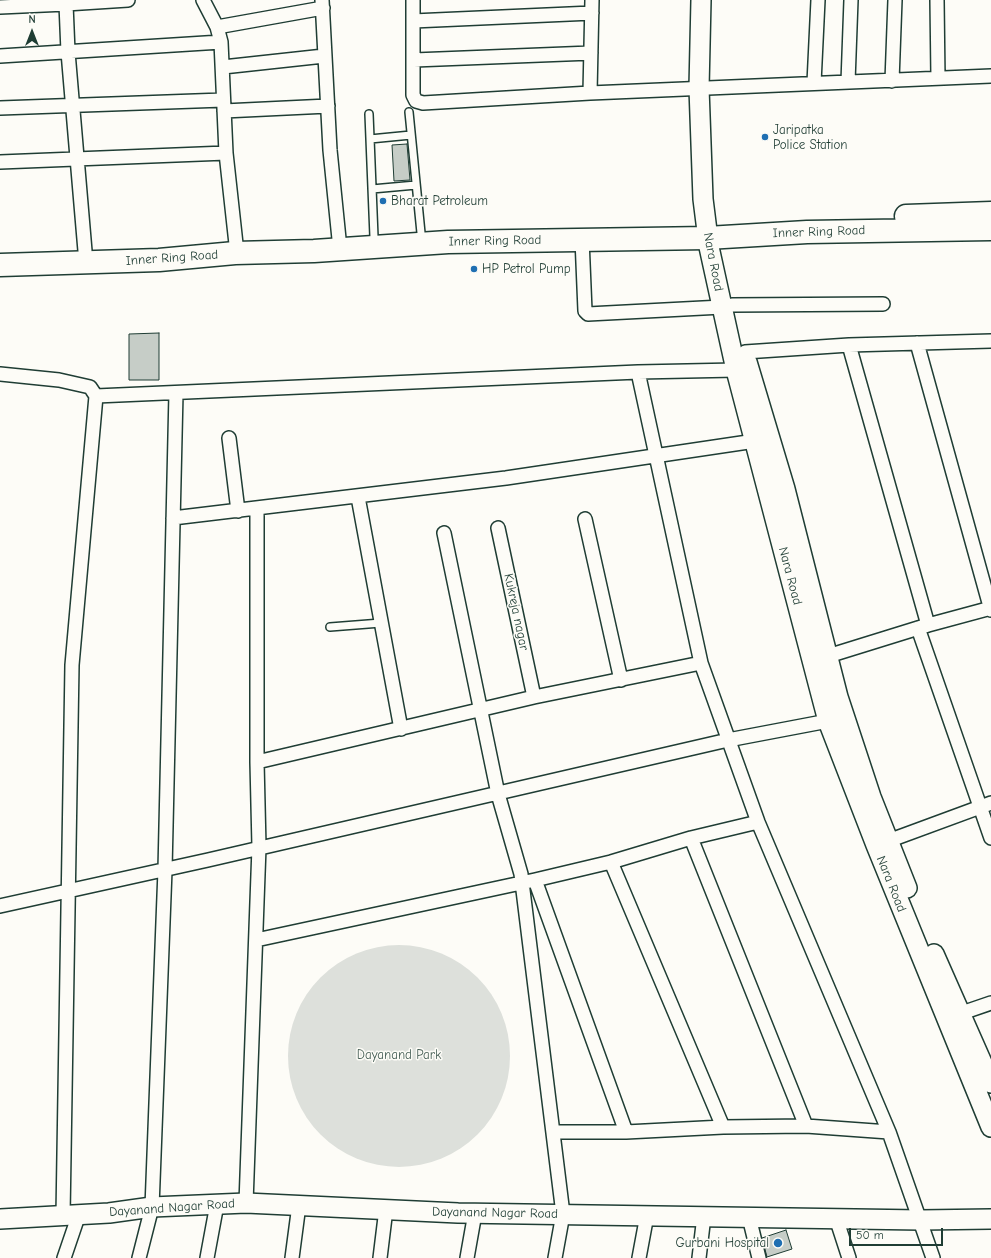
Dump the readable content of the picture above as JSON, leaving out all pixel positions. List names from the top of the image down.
{
  "streets": {
    "highway": ["Inner Ring Road"],
    "main road": ["Nara Road", "Dayanand Nagar Road"],
    "street": ["Kukreja nagar"]
  },
  "crossings": [
    ["Inner Ring Road", "Nara Road"]
  ],
  "parks": ["Dayanand Park"],
  "places": [
    "Jaripatka Police Station",
    "Bharat Petroleum",
    "HP Petrol Pump",
    "Gurbani Hospital"
  ],
  "scale_bar": "50 m",
  "north": "top"
}
